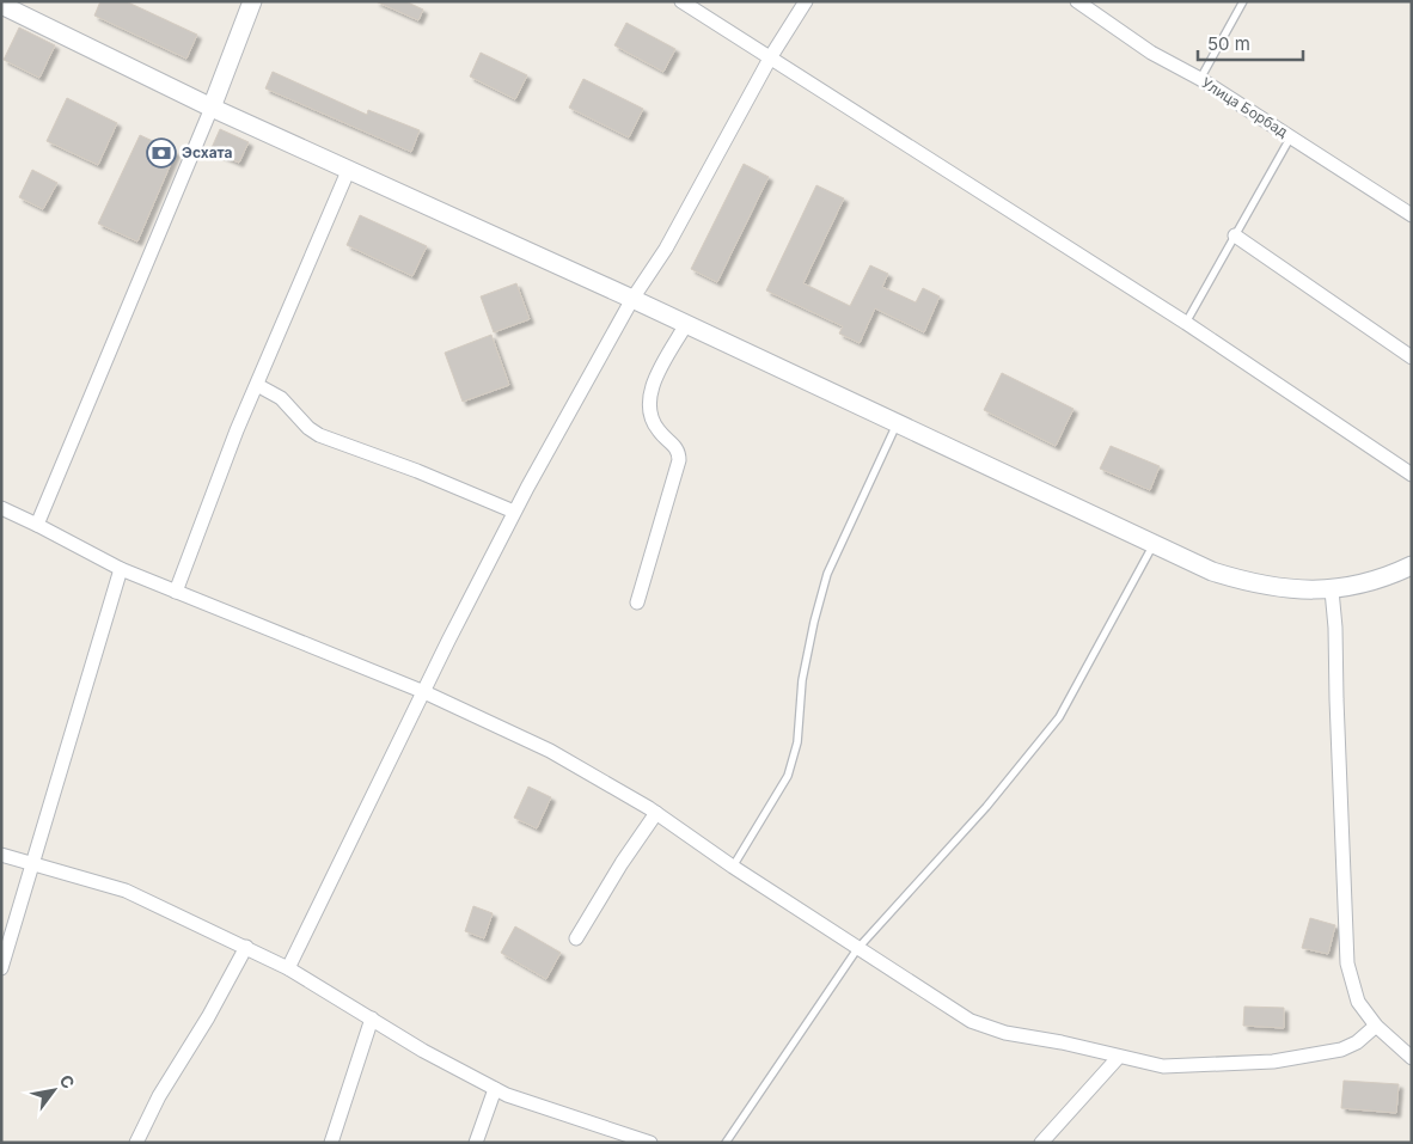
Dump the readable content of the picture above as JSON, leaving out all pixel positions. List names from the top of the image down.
{
  "streets": {
    "street": ["Улица Борбад"]
  },
  "places": {
    "bank": ["Эсхата"]
  },
  "scale_bar": "50 m",
  "north": "top right"
}
